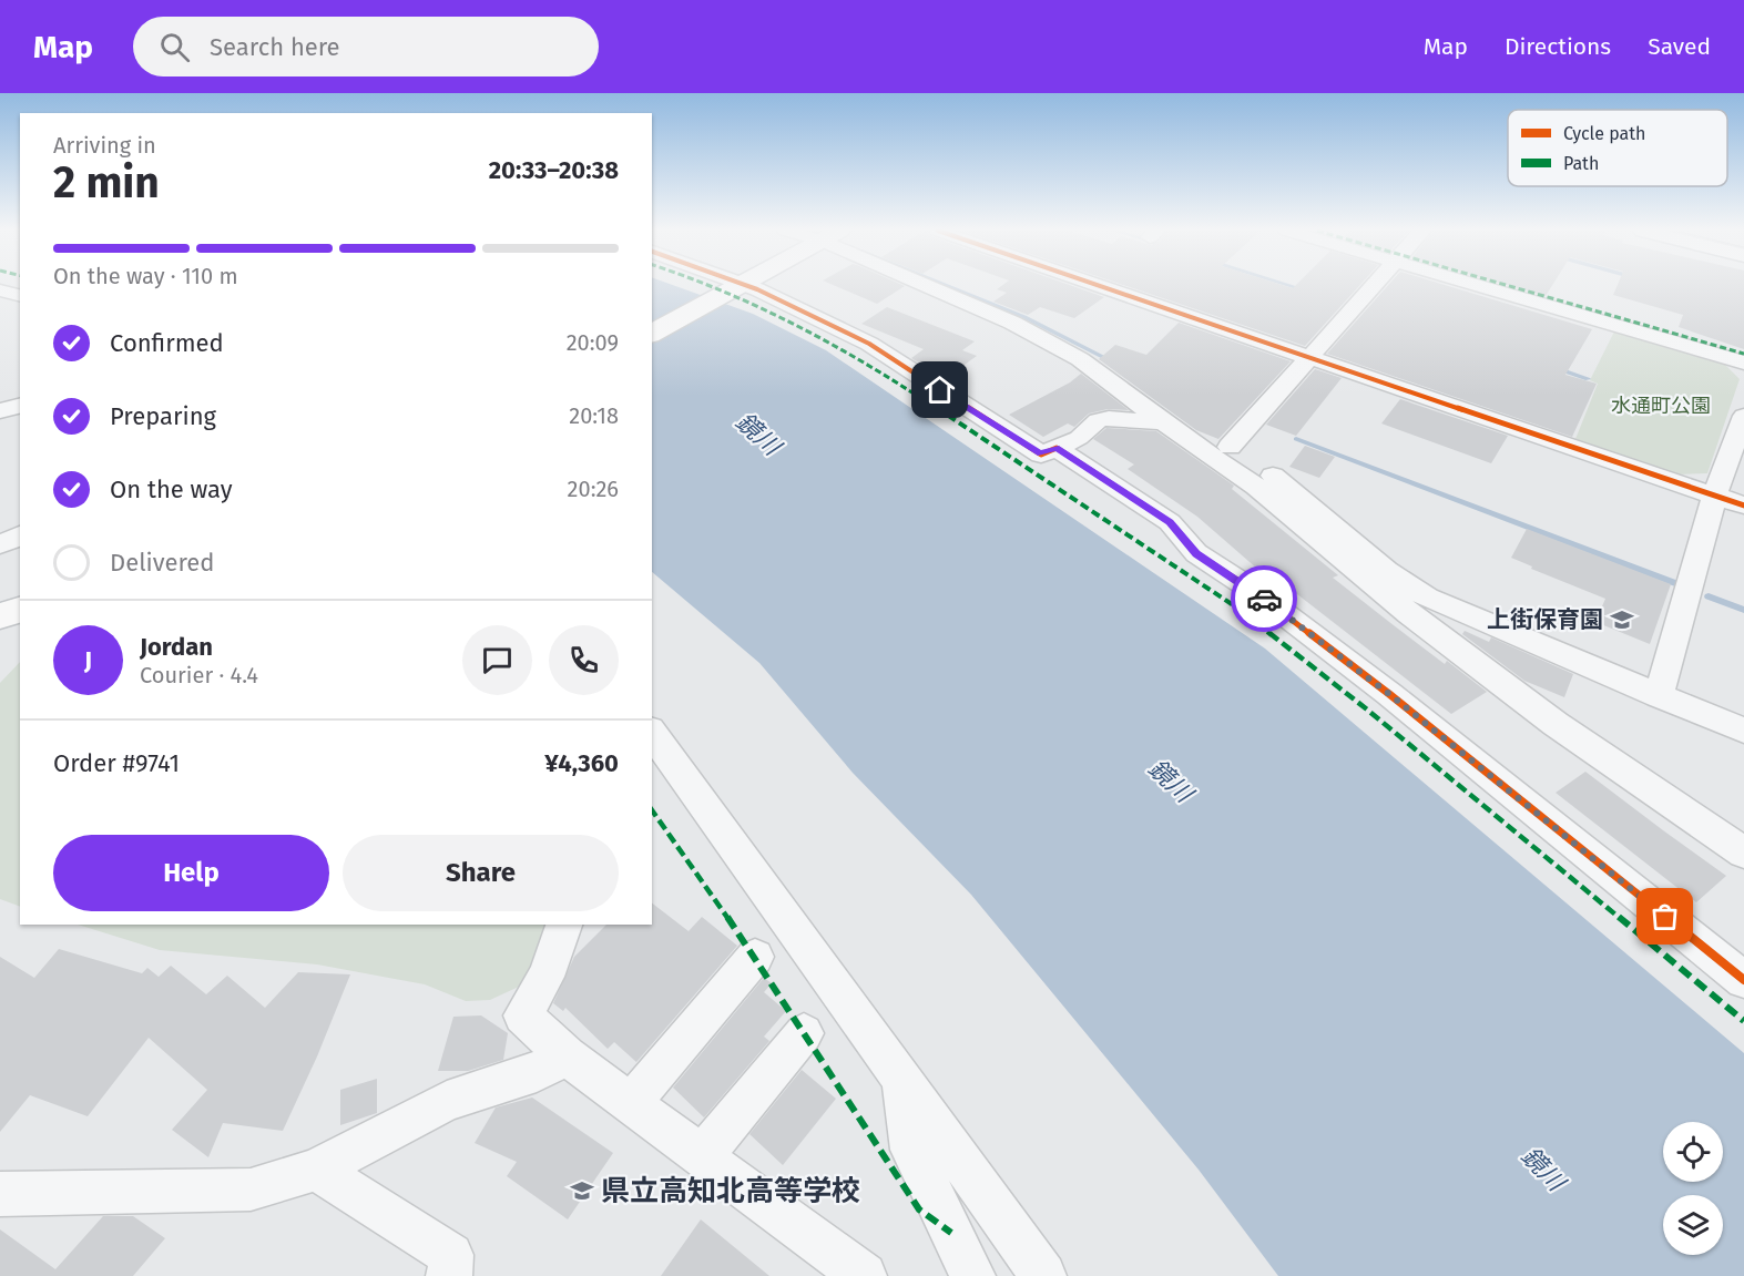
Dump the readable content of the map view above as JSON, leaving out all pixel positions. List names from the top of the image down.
{
  "water": ["鏡川"],
  "parks": ["水通町公園"],
  "places": {
    "school or university": ["上街保育園", "県立高知北高等学校"]
  },
  "legend": ["Cycle path", "Path"],
  "page": {
    "header": "Map",
    "search": "Search here",
    "nav": ["Map", "Directions", "Saved"],
    "heading": ["2 min", "Arriving in", "20:33–20:38"],
    "panel": [
      "Jordan",
      "Courier · 4.4",
      "Order #9741",
      "¥4,360"
    ],
    "bar": "On the way · 110 m",
    "list": [
      ["Confirmed", "20:09"],
      ["Preparing", "20:18"],
      ["On the way", "20:26"],
      "Delivered"
    ],
    "round": "J",
    "buttons": ["Help", "Share"]
  }
}
